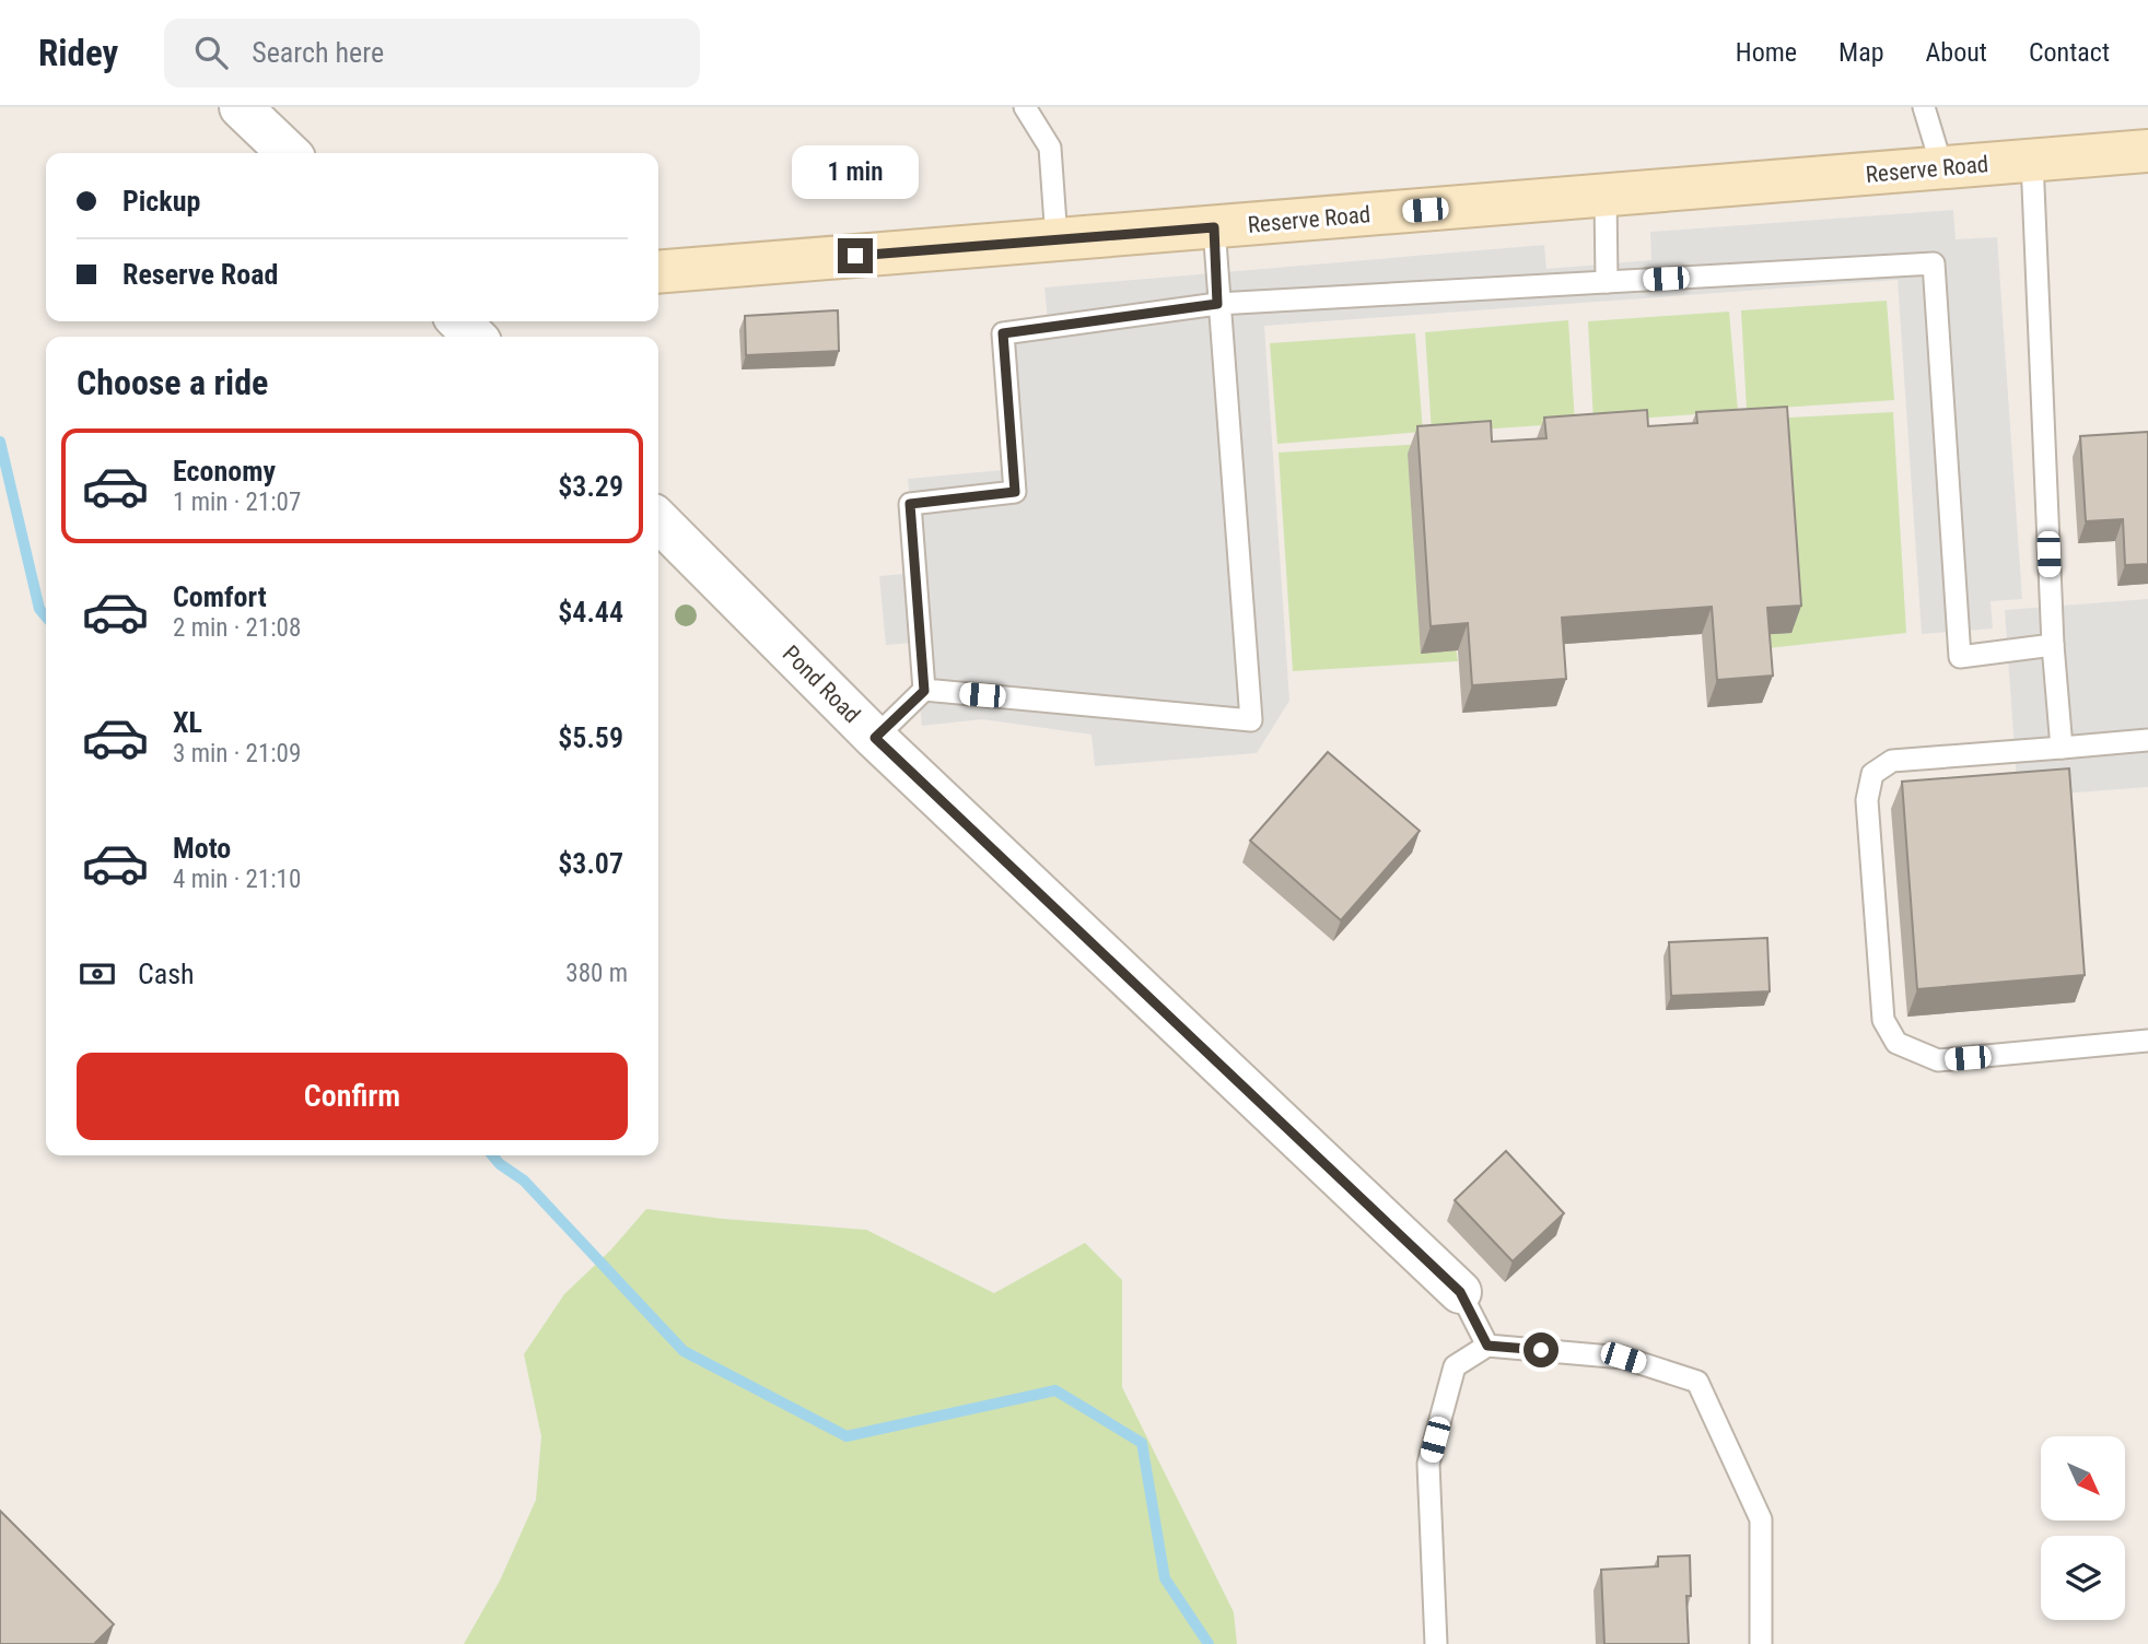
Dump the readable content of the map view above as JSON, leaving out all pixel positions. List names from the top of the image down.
{
  "streets": {
    "street": ["Reserve Road", "Pond Road"]
  },
  "north": "bottom right",
  "page": {
    "header": "Ridey",
    "search": "Search here",
    "nav": [
      "Home",
      "Map",
      "About",
      "Contact"
    ],
    "bubble": "1 min",
    "banner": ["Pickup", "Reserve Road"],
    "heading": "Choose a ride",
    "list": [
      {
        "name": "Economy",
        "note": "1 min · 21:07",
        "value": "$3.29"
      },
      {
        "name": "Comfort",
        "note": "2 min · 21:08",
        "value": "$4.44"
      },
      {
        "name": "XL",
        "note": "3 min · 21:09",
        "value": "$5.59"
      },
      {
        "name": "Moto",
        "note": "4 min · 21:10",
        "value": "$3.07"
      }
    ],
    "pay": ["Cash", "380 m"],
    "buttons": "Confirm"
  }
}
